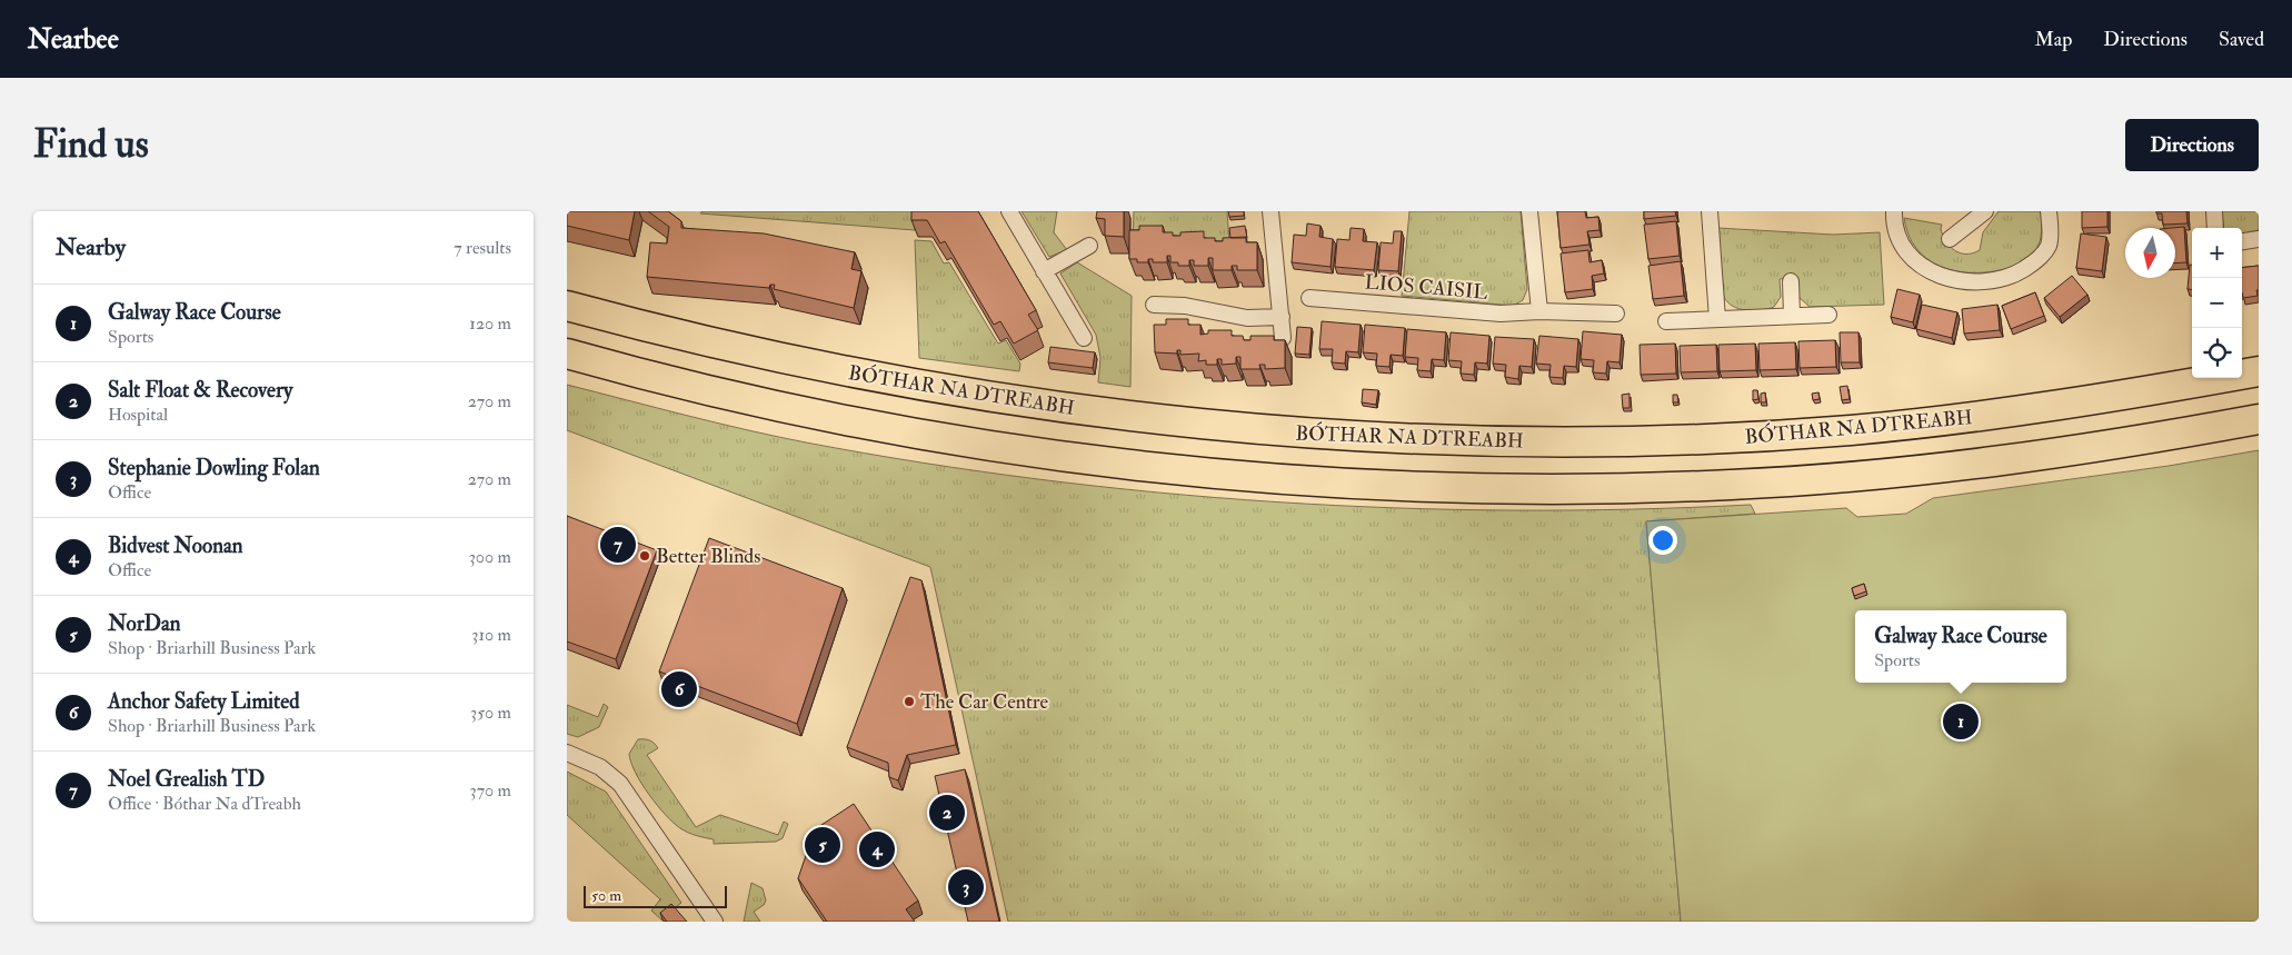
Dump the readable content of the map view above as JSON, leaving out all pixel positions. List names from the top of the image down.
{
  "streets": {
    "highway": ["BÓTHAR NA DTREABH"],
    "street": ["LIOS CAISIL"]
  },
  "places": ["Better Blinds", "The Car Centre"],
  "scale_bar": "50 m",
  "north": "bottom",
  "page": {
    "header": "Nearbee",
    "nav": ["Map", "Directions", "Saved"],
    "buttons": "Directions",
    "title": "Find us",
    "heading": ["Nearby", "7 results"],
    "map_buttons": ["+", "−"],
    "list": [
      {
        "mark": "1",
        "name": "Galway Race Course",
        "note": "Sports",
        "value": "120 m"
      },
      {
        "mark": "2",
        "name": "Salt Float & Recovery",
        "note": "Hospital",
        "value": "270 m"
      },
      {
        "mark": "3",
        "name": "Stephanie Dowling Folan",
        "note": "Office",
        "value": "270 m"
      },
      {
        "mark": "4",
        "name": "Bidvest Noonan",
        "note": "Office",
        "value": "300 m"
      },
      {
        "mark": "5",
        "name": "NorDan",
        "note": "Shop · Briarhill Business Park",
        "value": "310 m"
      },
      {
        "mark": "6",
        "name": "Anchor Safety Limited",
        "note": "Shop · Briarhill Business Park",
        "value": "350 m"
      },
      {
        "mark": "7",
        "name": "Noel Grealish TD",
        "note": "Office · Bóthar Na dTreabh",
        "value": "370 m"
      }
    ],
    "pins": [
      "7",
      "6",
      "1",
      "2",
      "5",
      "4",
      "3"
    ],
    "popup": ["Galway Race Course", "Sports"],
    "scale": "50 m"
  }
}
